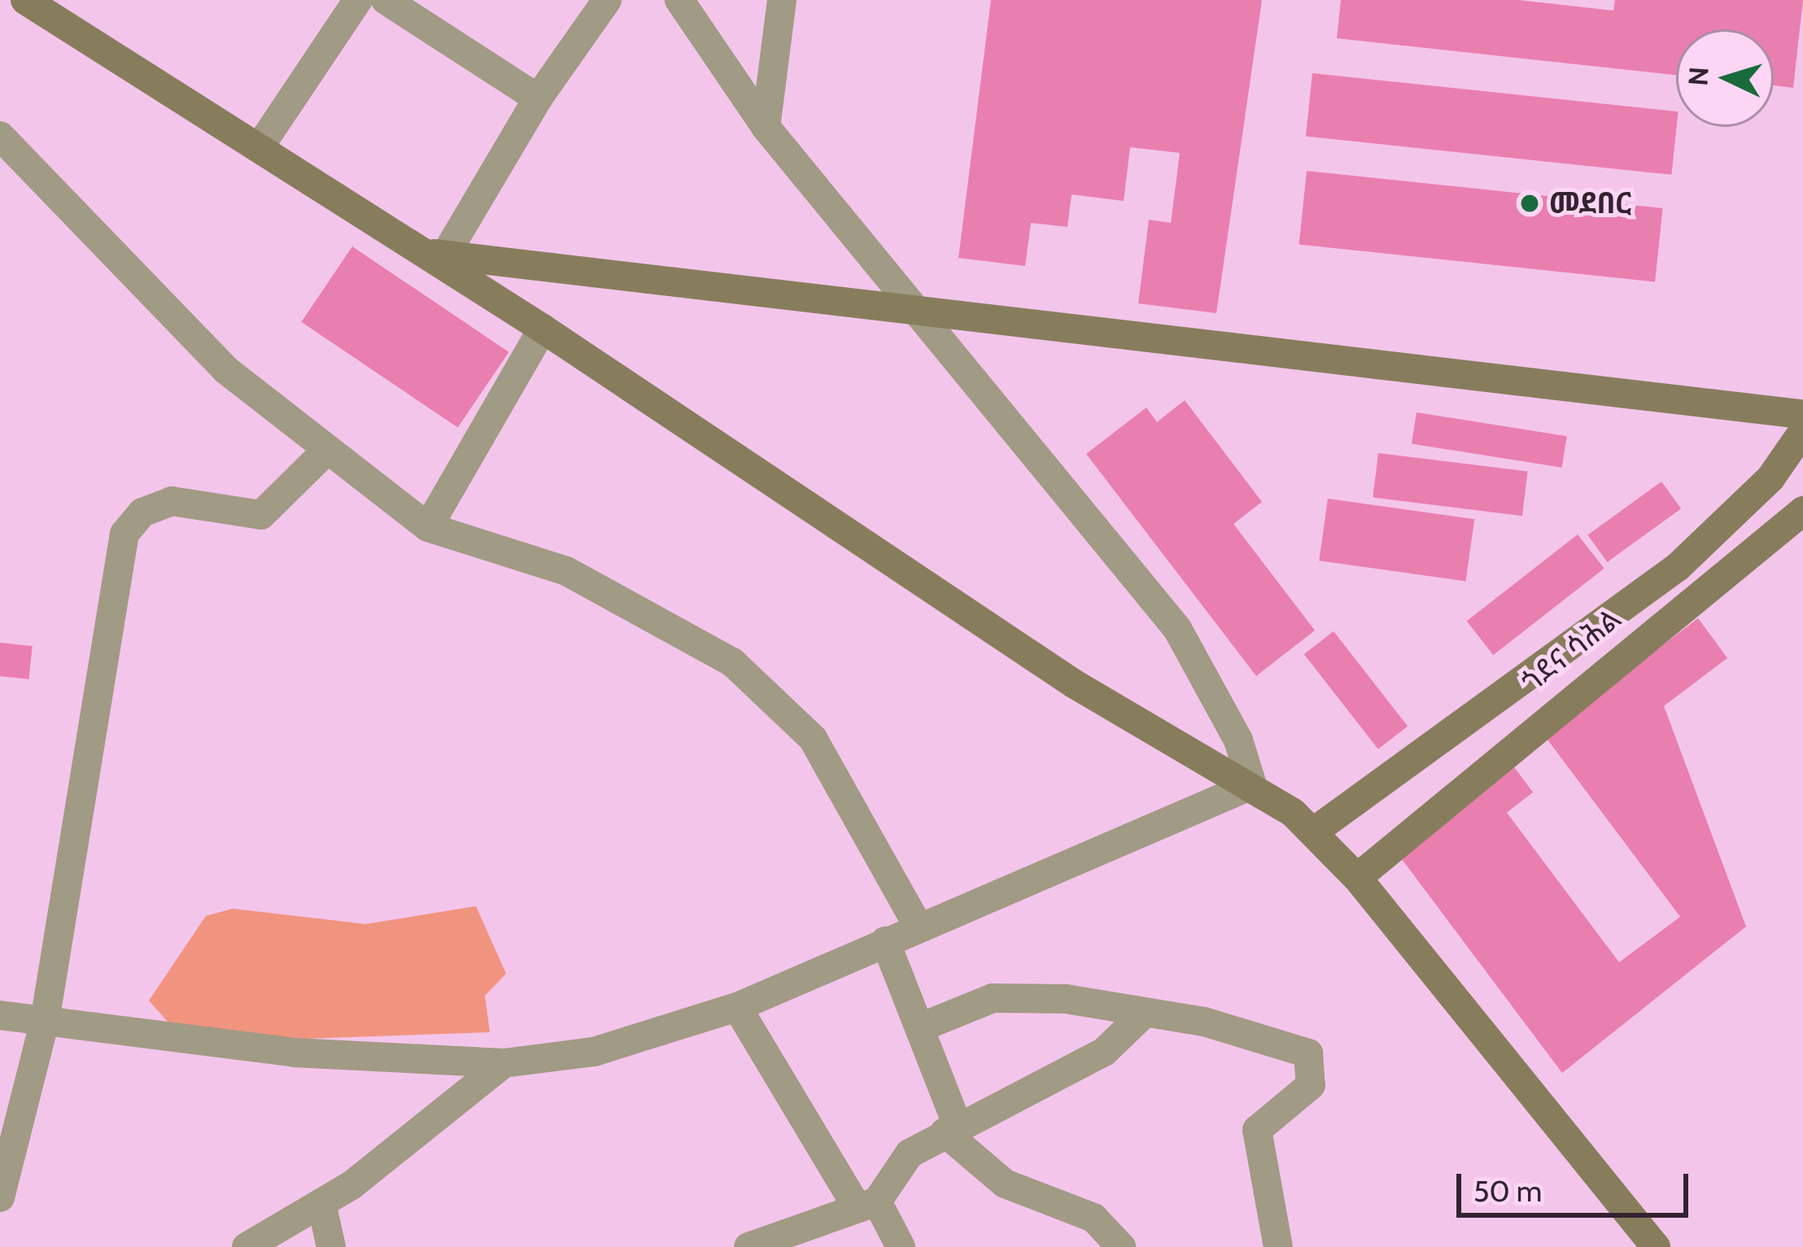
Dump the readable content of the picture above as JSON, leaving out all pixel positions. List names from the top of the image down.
{
  "streets": {
    "street": ["ጎደና ሳሕል"]
  },
  "places": ["መደበር"],
  "scale_bar": "50 m",
  "north": "left"
}
